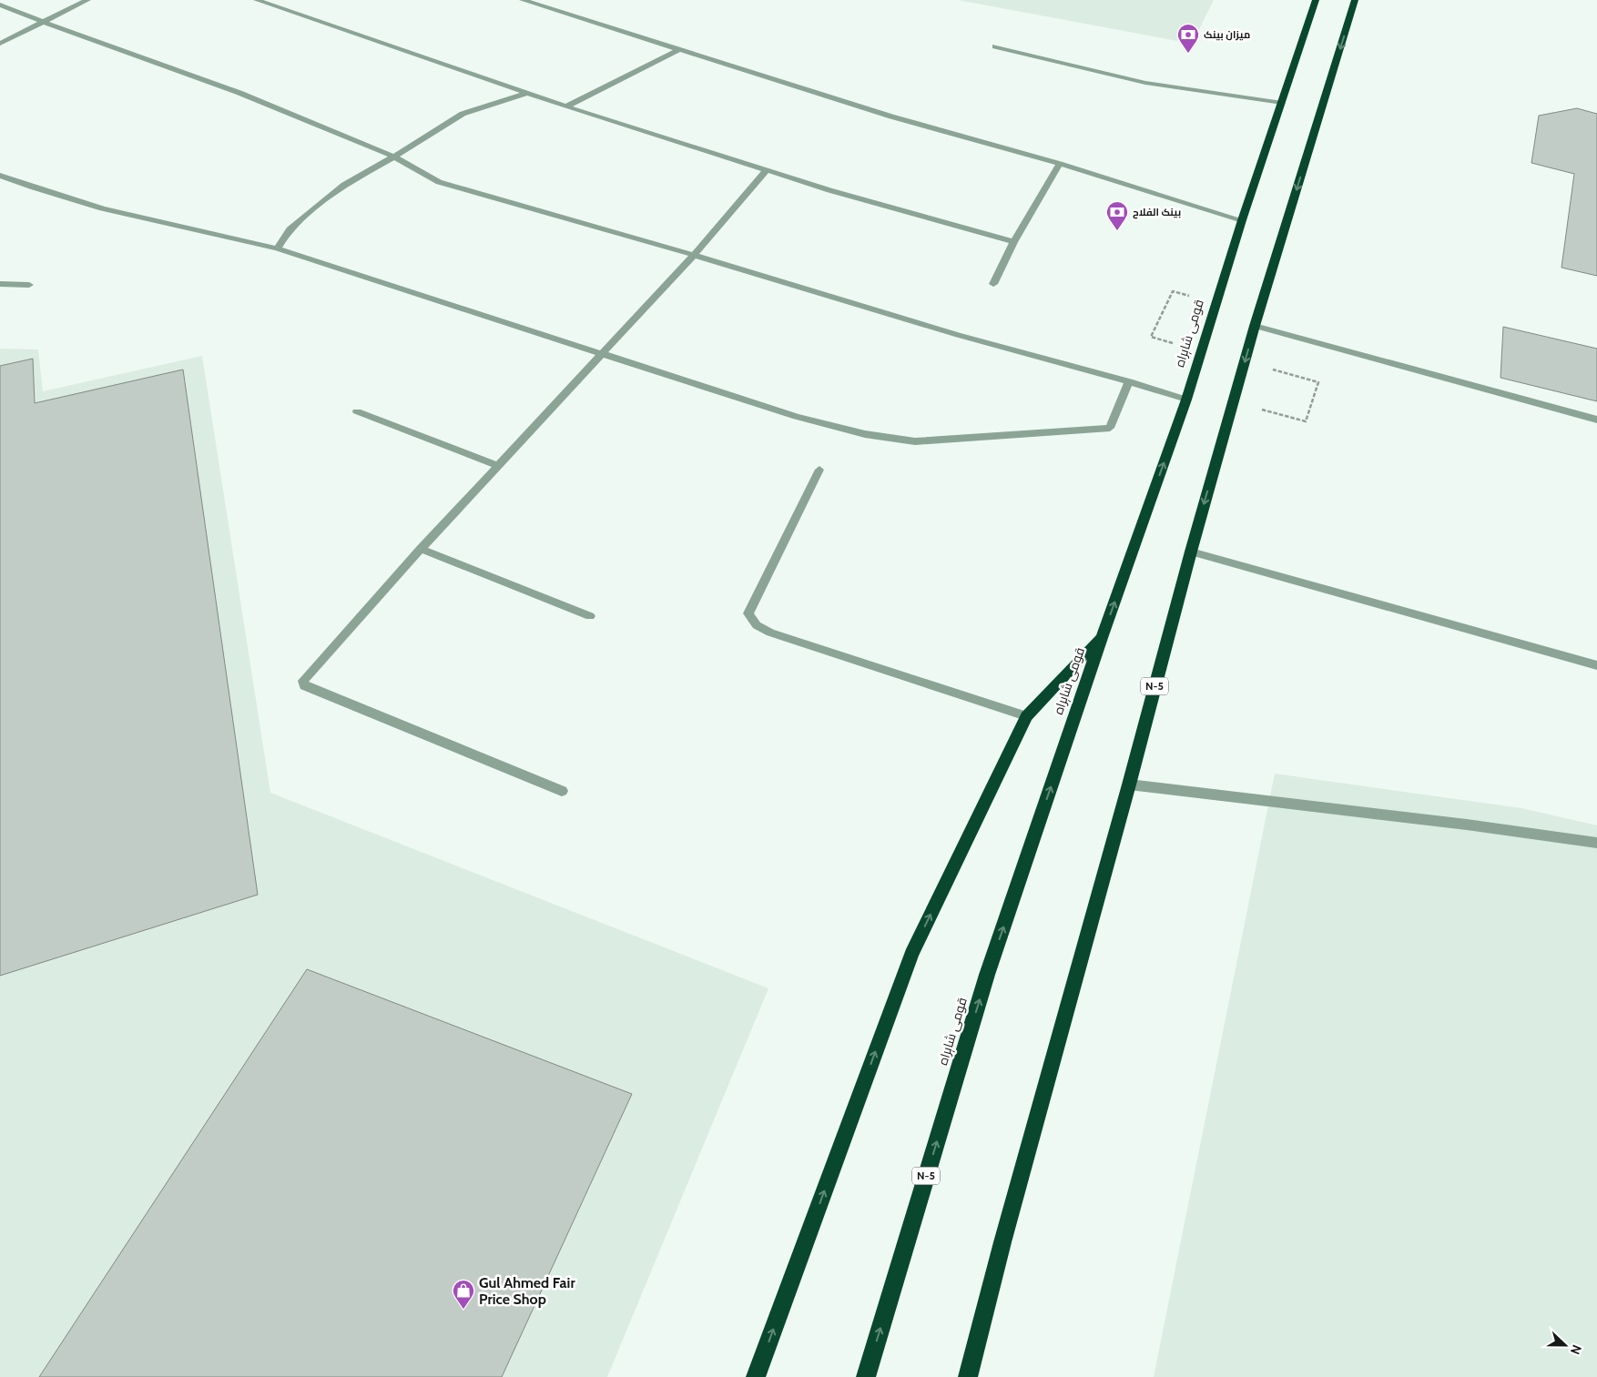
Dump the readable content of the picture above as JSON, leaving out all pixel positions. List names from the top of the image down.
{
  "streets": {
    "highway": ["قومی شاہراہ", "N-5"]
  },
  "places": {
    "bank": ["میزان بینک", "بینک الفلاح"],
    "shop": ["Gul Ahmed Fair Price Shop"]
  },
  "north": "right"
}
